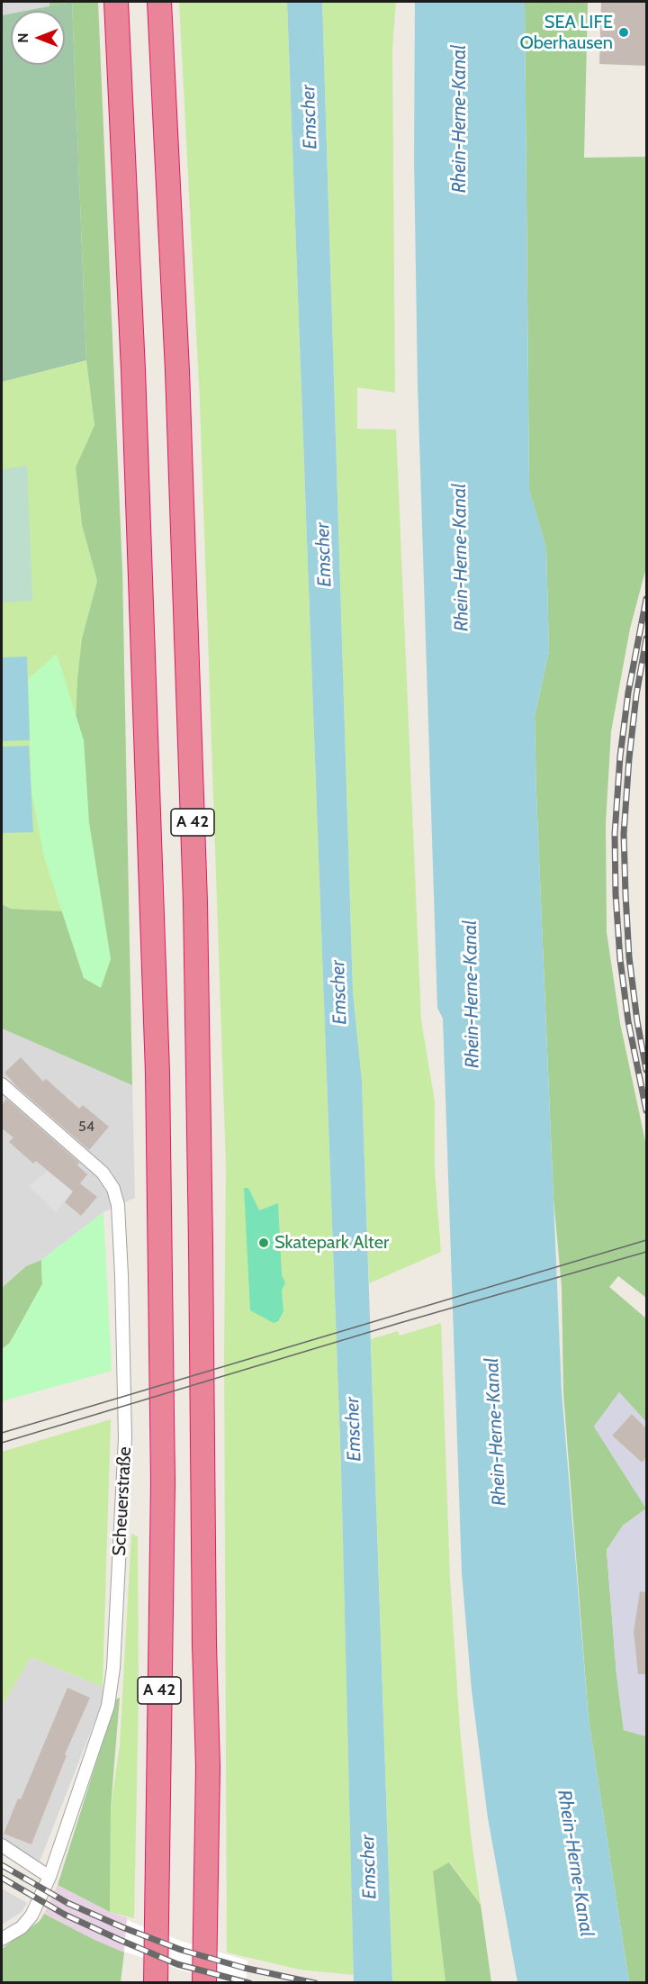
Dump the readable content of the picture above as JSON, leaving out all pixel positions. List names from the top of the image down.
{
  "streets": {
    "highway": ["A 42"],
    "street": ["Scheuerstraße"]
  },
  "water": ["Emscher", "Rhein-Herne-Kanal"],
  "places": ["SEA LIFE Oberhausen", "Skatepark Alter"],
  "house_numbers": ["54"],
  "north": "left"
}
